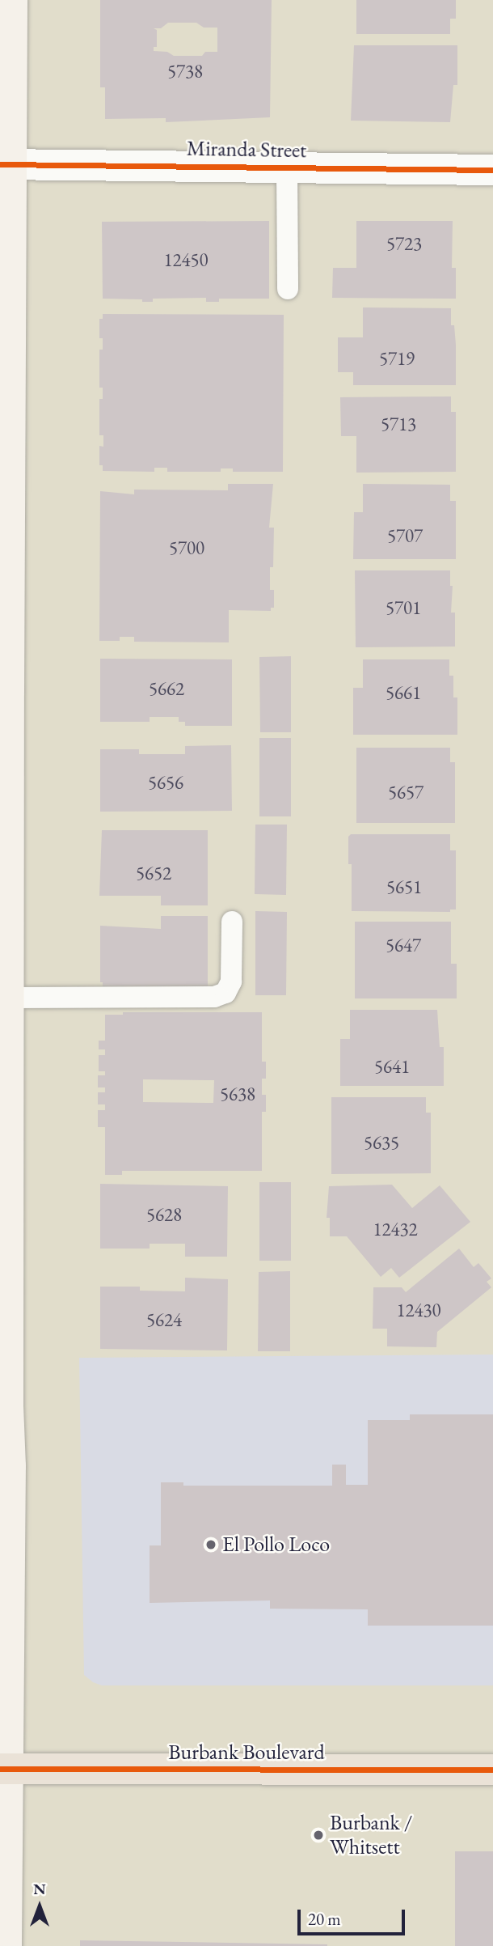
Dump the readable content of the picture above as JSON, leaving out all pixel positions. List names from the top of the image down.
{
  "streets": {
    "main road": ["Burbank Boulevard"],
    "street": ["Miranda Street"]
  },
  "places": ["El Pollo Loco", "Burbank / Whitsett"],
  "house_numbers": [
    "5738",
    "5723",
    "12450",
    "5719",
    "5713",
    "5707",
    "5700",
    "5701",
    "5662",
    "5661",
    "5656",
    "5657",
    "5652",
    "5651",
    "5647",
    "5641",
    "5638",
    "5635",
    "5628",
    "12432",
    "12430",
    "5624"
  ],
  "scale_bar": "20 m",
  "north": "top"
}
